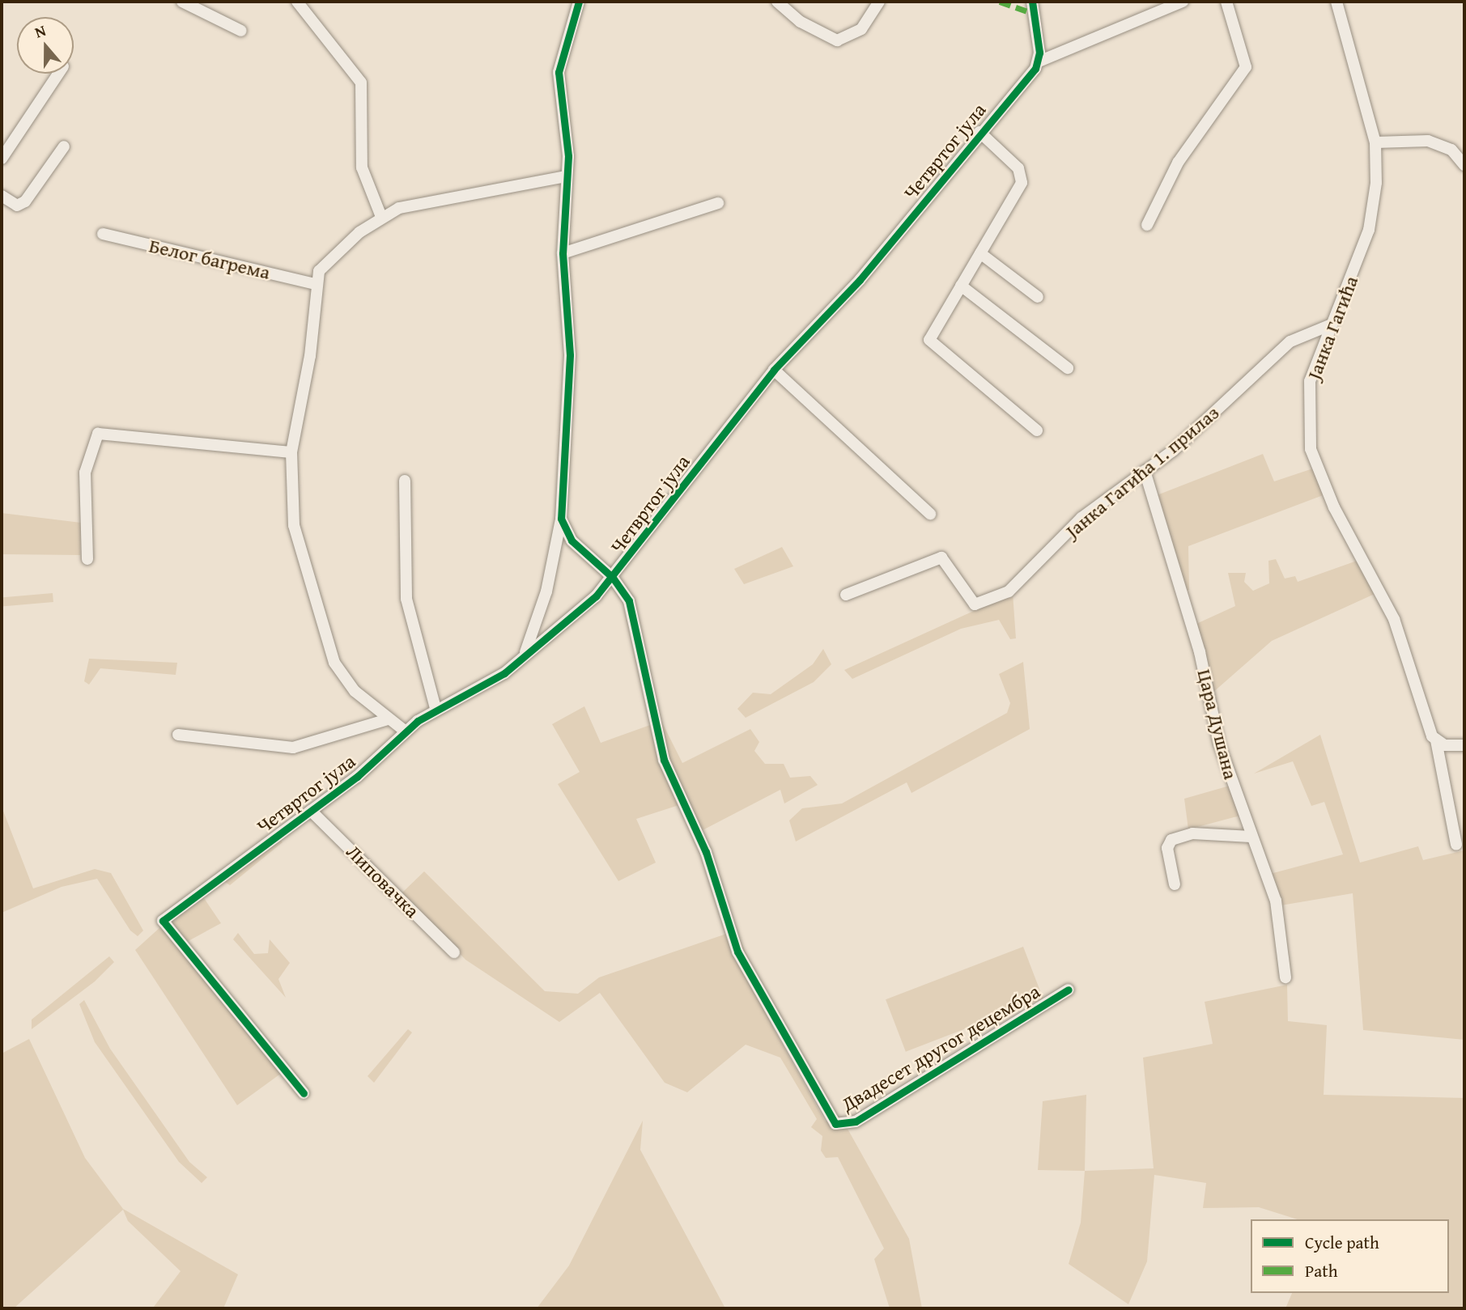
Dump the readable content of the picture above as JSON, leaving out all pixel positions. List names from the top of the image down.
{
  "streets": {
    "street": [
      "Четвртог јула",
      "Белог багрема",
      "Јанка Гагића",
      "Јанка Гагића 1. прилаз",
      "Цара Душана",
      "Липовачка",
      "Двадесет другог децембра"
    ]
  },
  "crossings": [
    ["Четвртог јула", "Липовачка"],
    ["Четвртог јула", "Двадесет другог децембра"],
    ["Јанка Гагића", "Јанка Гагића 1. прилаз"],
    ["Јанка Гагића 1. прилаз", "Цара Душана"]
  ],
  "legend": ["Cycle path", "Path"],
  "north": "top"
}
